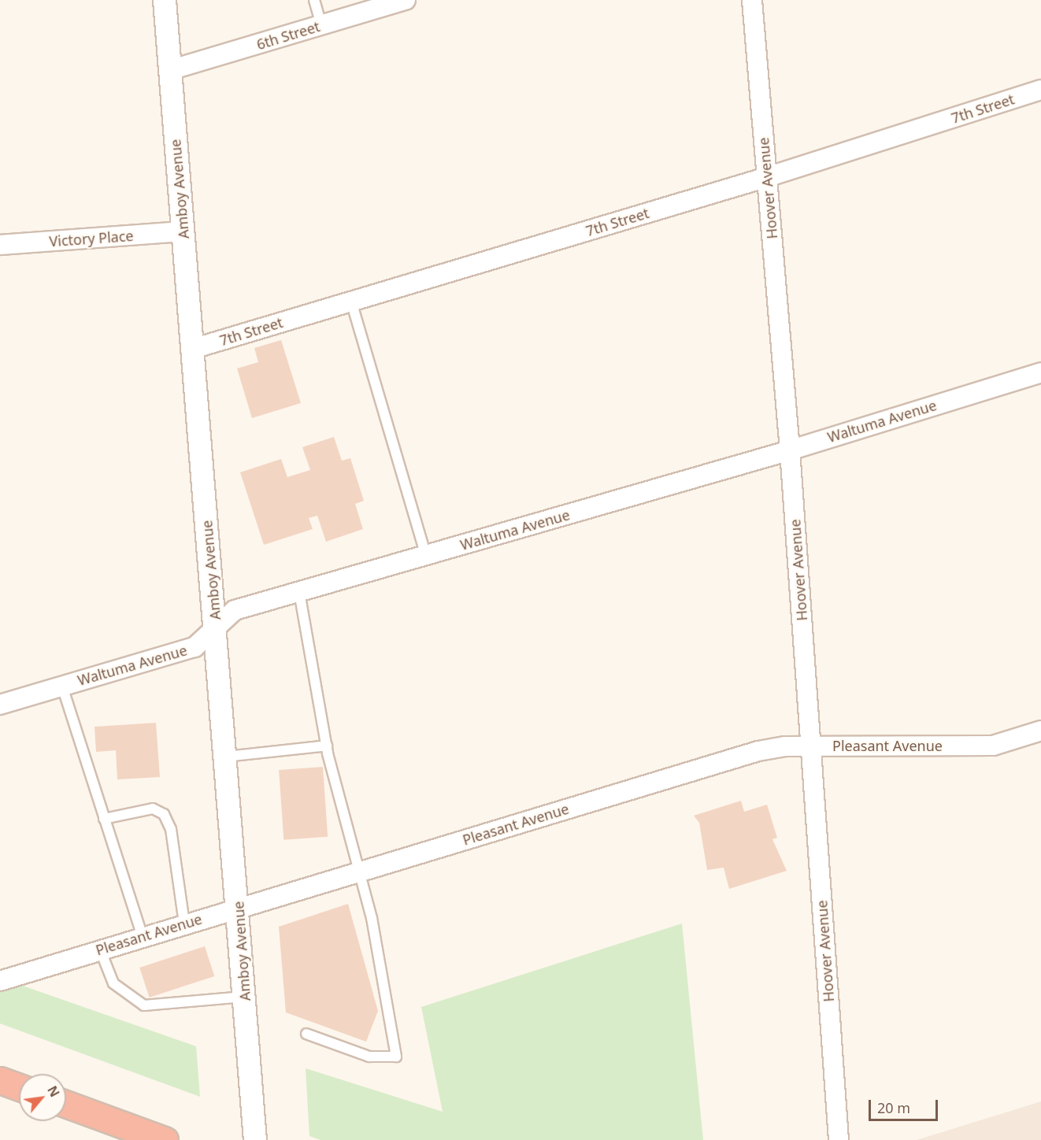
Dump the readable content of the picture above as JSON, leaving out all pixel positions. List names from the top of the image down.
{
  "streets": {
    "street": [
      "6th Street",
      "7th Street",
      "Hoover Avenue",
      "Amboy Avenue",
      "Victory Place",
      "Waltuma Avenue",
      "Pleasant Avenue"
    ]
  },
  "crossings": [
    ["6th Street", "Amboy Avenue"],
    ["7th Street", "Hoover Avenue"],
    ["7th Street", "Amboy Avenue"],
    ["Hoover Avenue", "Waltuma Avenue"],
    ["Hoover Avenue", "Pleasant Avenue"],
    ["Amboy Avenue", "Victory Place"],
    ["Amboy Avenue", "Waltuma Avenue"],
    ["Amboy Avenue", "Pleasant Avenue"]
  ],
  "scale_bar": "20 m",
  "north": "top right"
}
